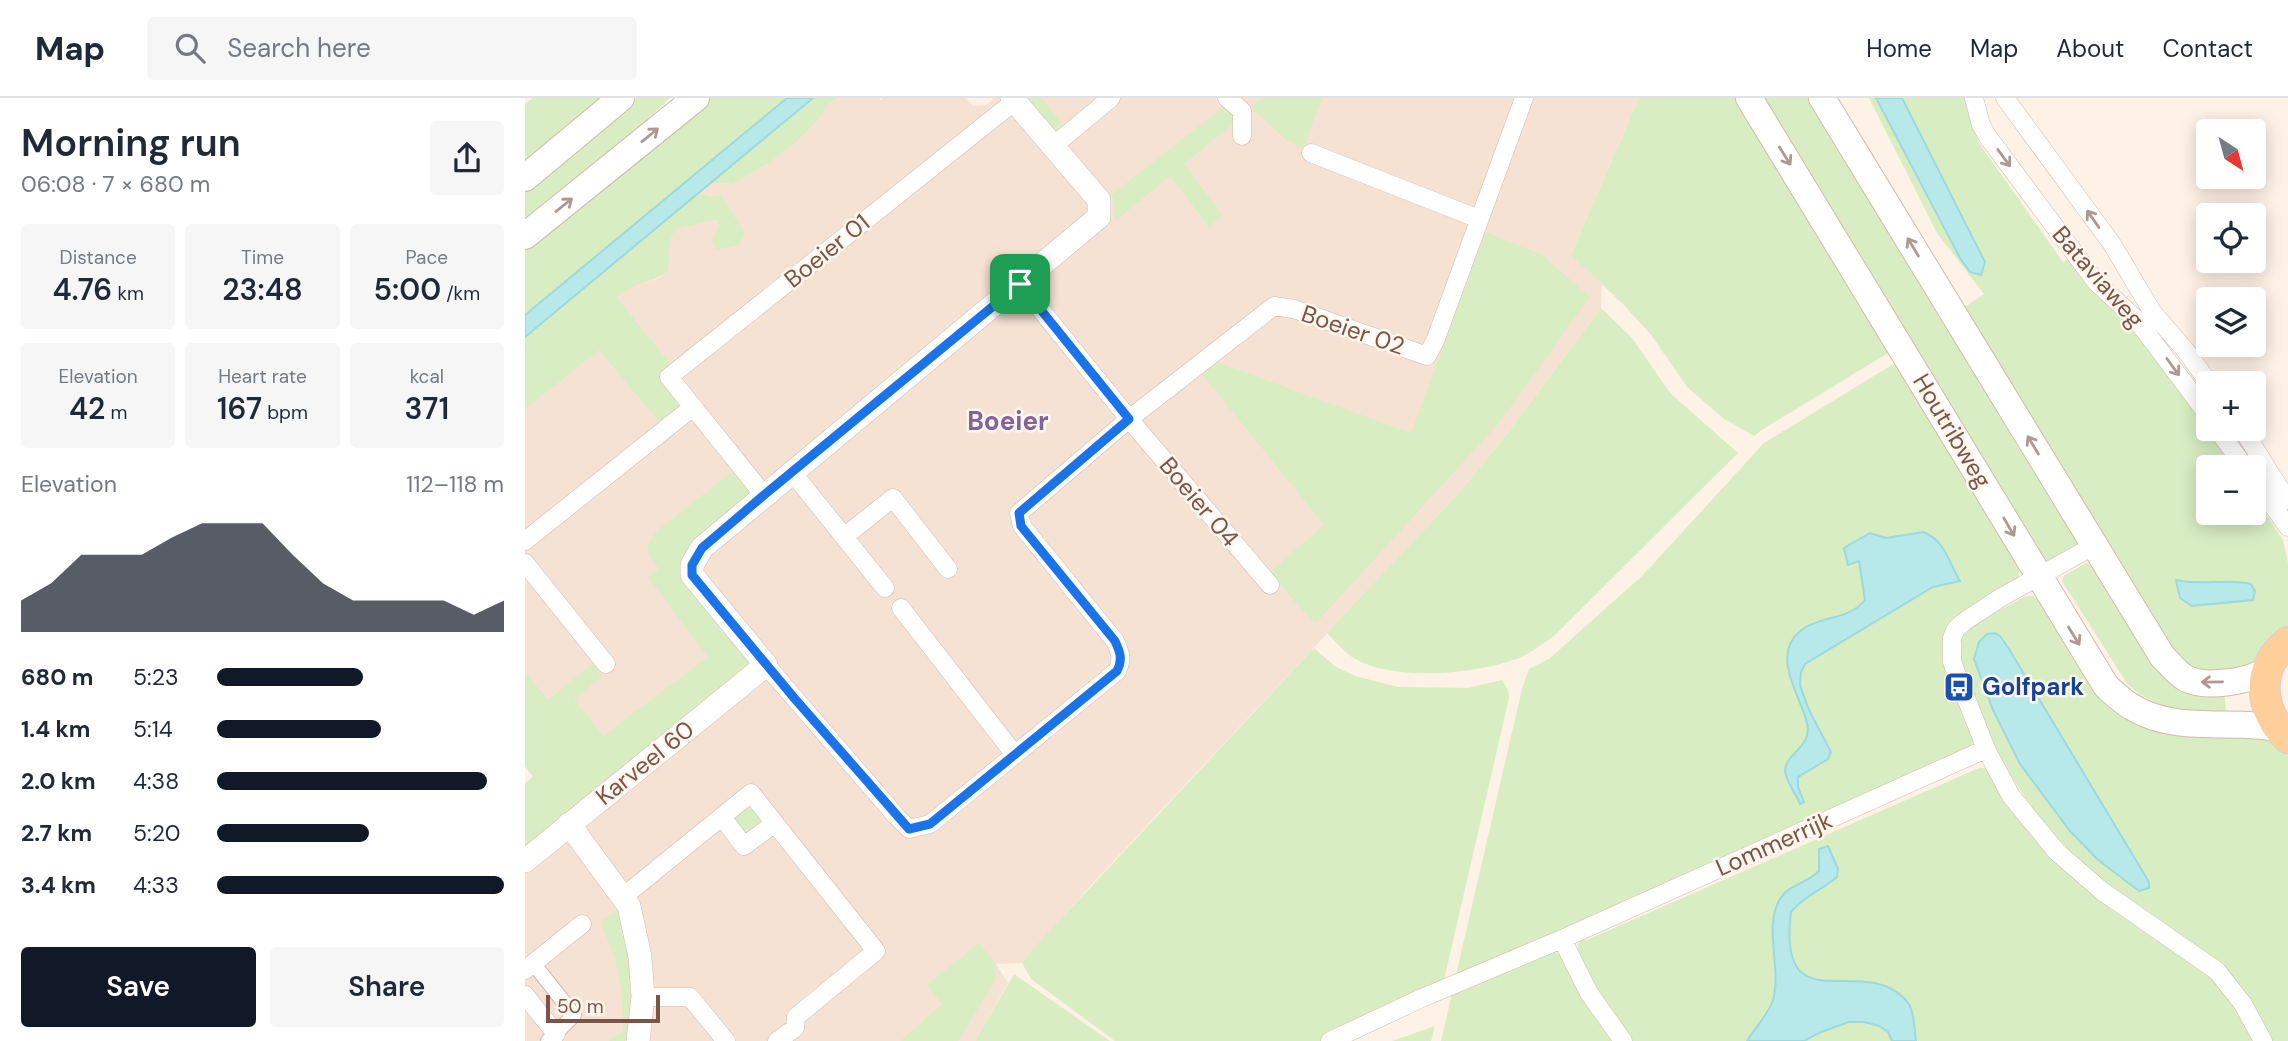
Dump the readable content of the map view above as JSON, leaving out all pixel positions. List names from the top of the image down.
{
  "streets": {
    "main road": ["Houtribweg"],
    "street": [
      "Boeier 01",
      "Bataviaweg",
      "Boeier 02",
      "Boeier 04",
      "Karveel 60",
      "Lommerrijk"
    ]
  },
  "crossings": [
    ["Boeier 02", "Boeier 04"]
  ],
  "districts": ["Boeier"],
  "places": {
    "bus stop": ["Golfpark"]
  },
  "scale_bar": "50 m",
  "north": "bottom right",
  "page": {
    "header": "Map",
    "search": "Search here",
    "nav": [
      "Home",
      "Map",
      "About",
      "Contact"
    ],
    "heading": ["Morning run", "06:08 · 7 × 680 m"],
    "map_buttons": ["+", "−"],
    "stats": [
      ["Distance", "4.76 km"],
      ["Time", "23:48"],
      ["Pace", "5:00 /km"],
      ["Elevation", "42 m"],
      ["Heart rate", "167 bpm"],
      ["kcal", "371"]
    ],
    "chart": ["Elevation", "112–118 m"],
    "list": [
      {
        "name": "680 m",
        "note": "5:23"
      },
      {
        "name": "1.4 km",
        "note": "5:14"
      },
      {
        "name": "2.0 km",
        "note": "4:38"
      },
      {
        "name": "2.7 km",
        "note": "5:20"
      },
      {
        "name": "3.4 km",
        "note": "4:33"
      }
    ],
    "buttons": ["Save", "Share"],
    "scale": "50 m"
  }
}
